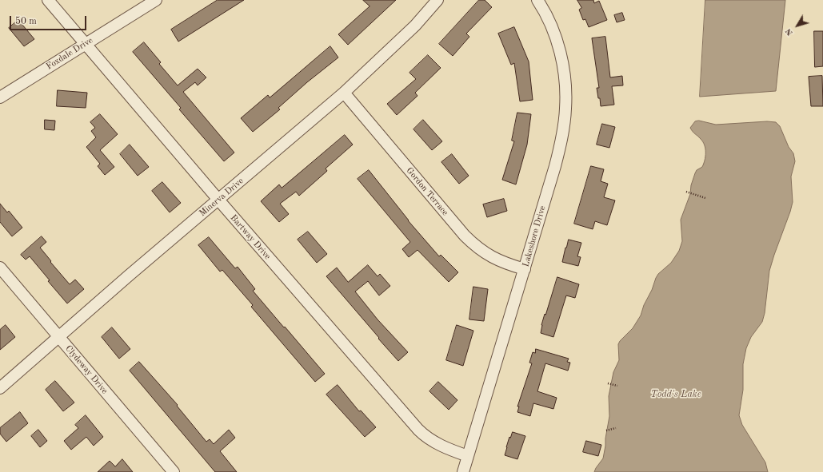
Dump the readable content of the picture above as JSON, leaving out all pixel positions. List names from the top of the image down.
{
  "streets": {
    "street": [
      "Foxdale Drive",
      "Gordon Terrace",
      "Minerva Drive",
      "Lakeshore Drive",
      "Bartway Drive",
      "Clydeway Drive"
    ]
  },
  "crossings": [
    ["Foxdale Drive", "Bartway Drive"],
    ["Gordon Terrace", "Minerva Drive"],
    ["Gordon Terrace", "Lakeshore Drive"],
    ["Minerva Drive", "Bartway Drive"],
    ["Minerva Drive", "Clydeway Drive"],
    ["Lakeshore Drive", "Bartway Drive"]
  ],
  "water": ["Todd's Lake"],
  "scale_bar": "50 m",
  "north": "bottom left"
}
